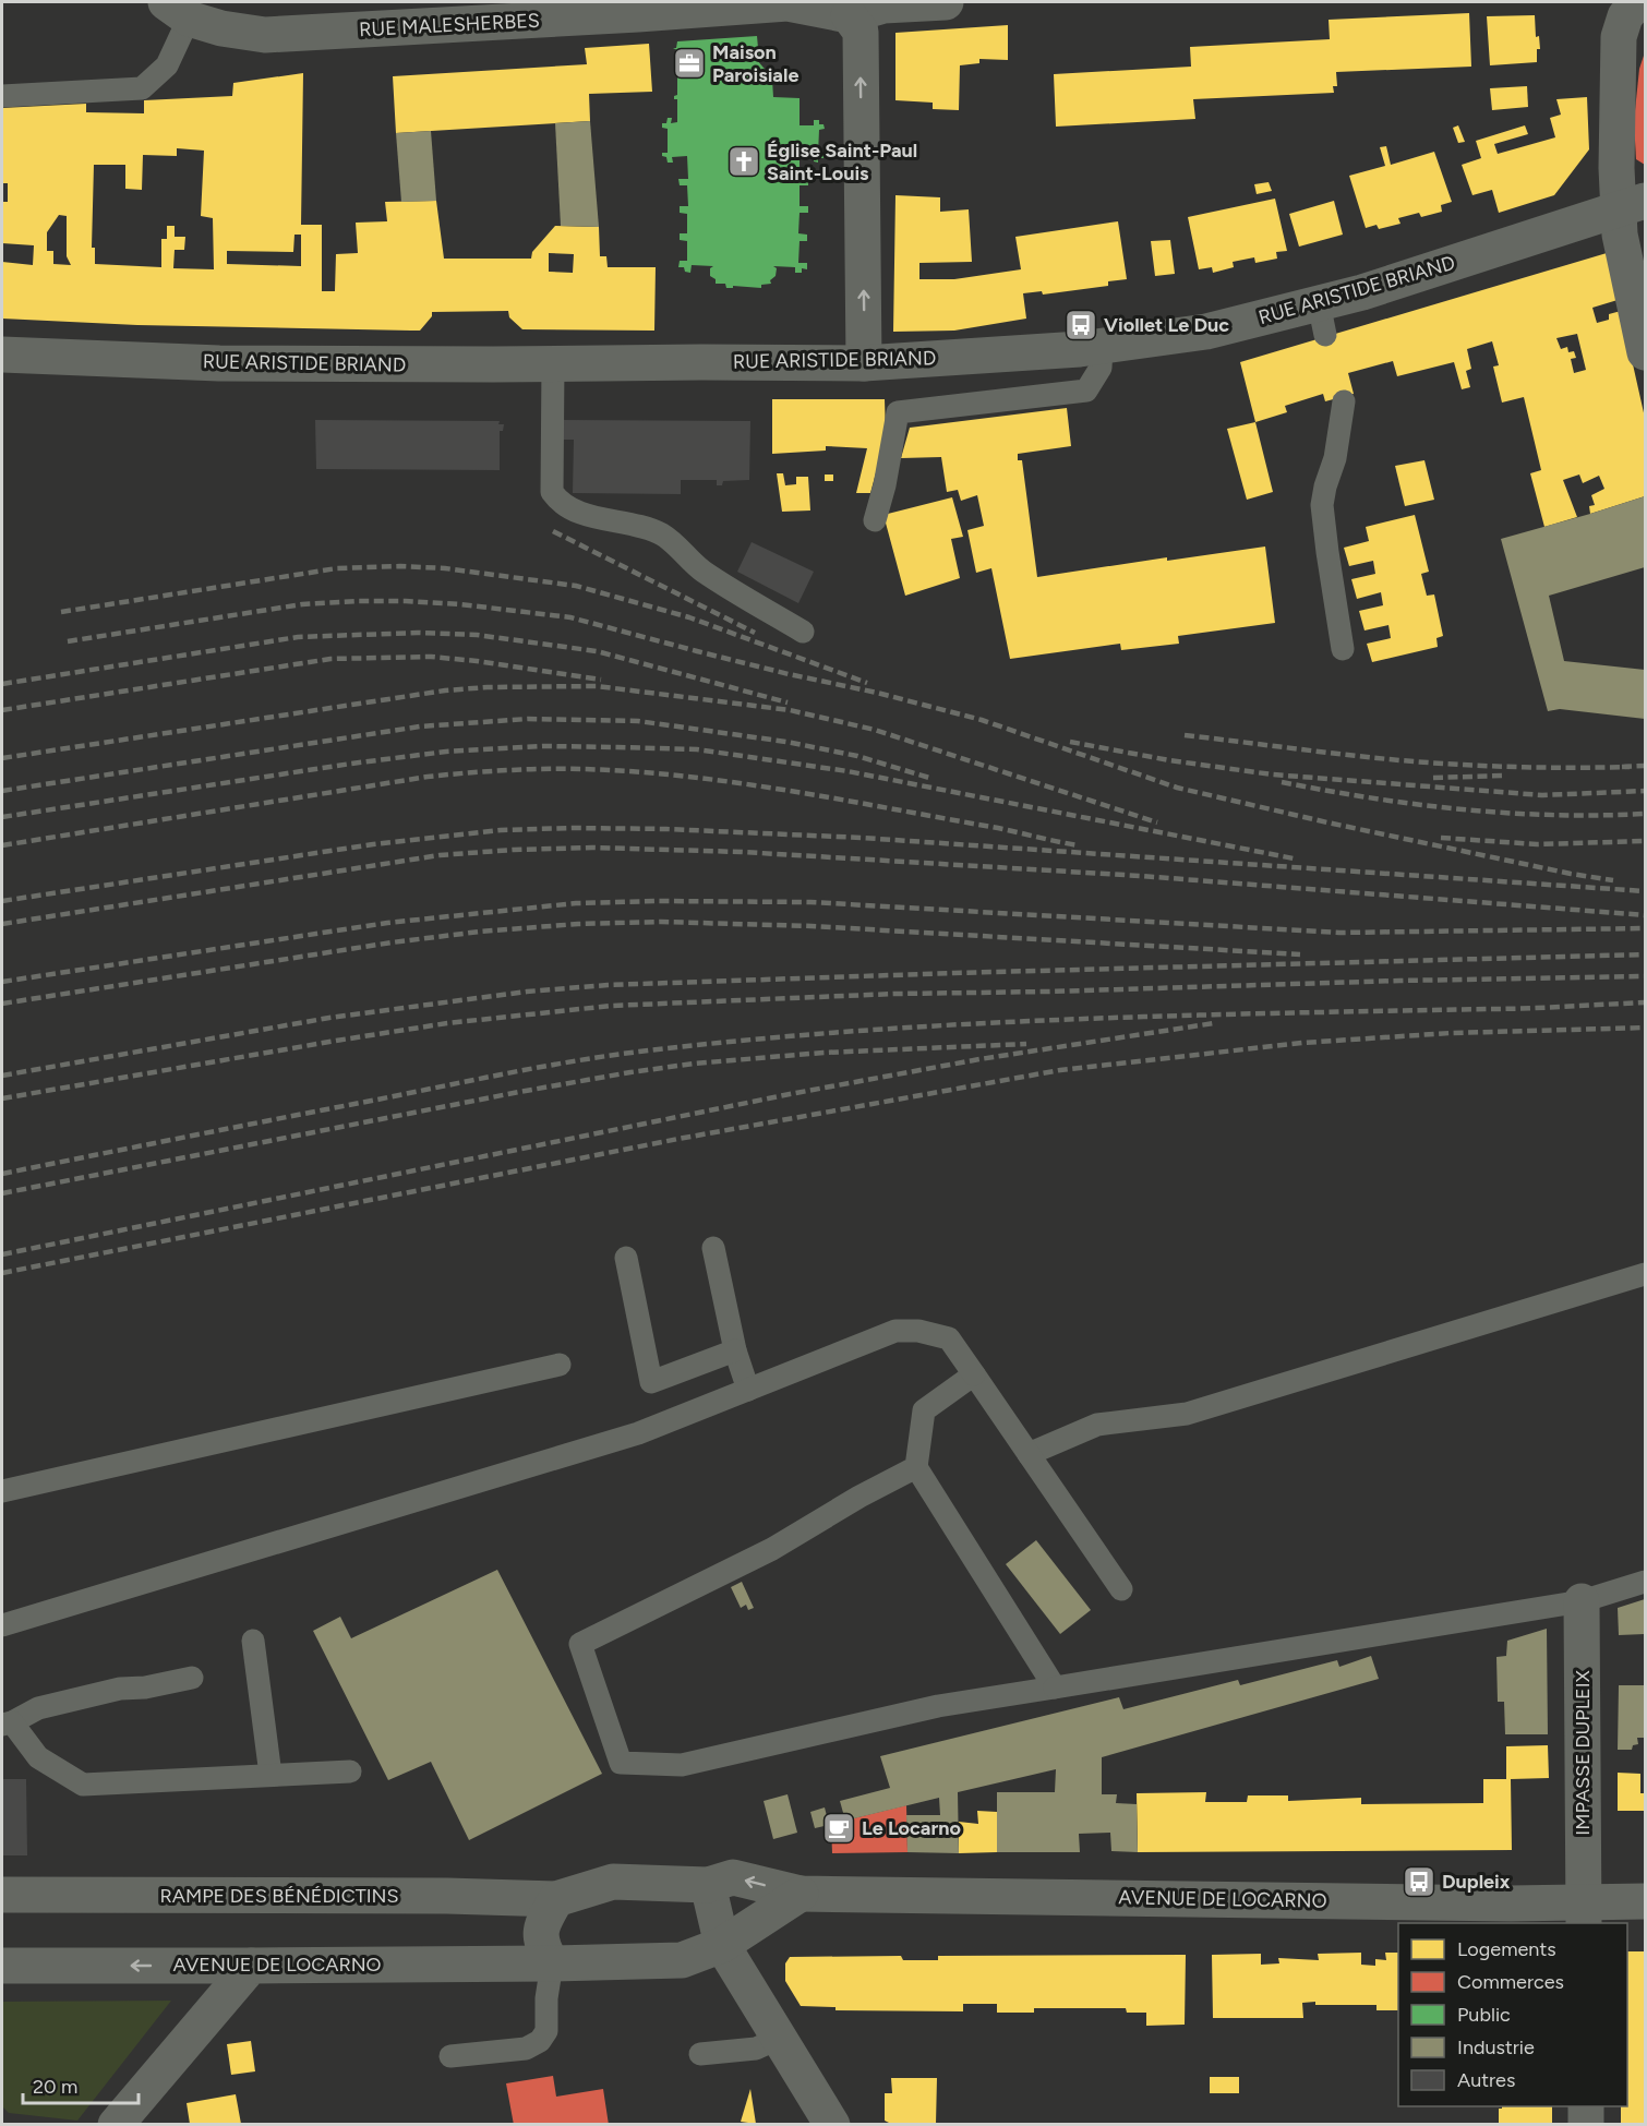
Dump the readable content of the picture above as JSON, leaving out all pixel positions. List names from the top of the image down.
{
  "streets": {
    "street": [
      "RUE MALESHERBES",
      "RUE ARISTIDE BRIAND",
      "IMPASSE DUPLEIX",
      "RAMPE DES BÉNÉDICTINS",
      "AVENUE DE LOCARNO"
    ]
  },
  "crossings": [
    ["IMPASSE DUPLEIX", "AVENUE DE LOCARNO"],
    ["RAMPE DES BÉNÉDICTINS", "AVENUE DE LOCARNO"]
  ],
  "places": {
    "office": ["Maison Paroisiale"],
    "church": ["Église Saint-Paul Saint-Louis"],
    "bus stop": ["Viollet Le Duc", "Dupleix"],
    "cafe": ["Le Locarno"]
  },
  "legend": [
    "Logements",
    "Commerces",
    "Public",
    "Industrie",
    "Autres"
  ],
  "scale_bar": "20 m"
}
